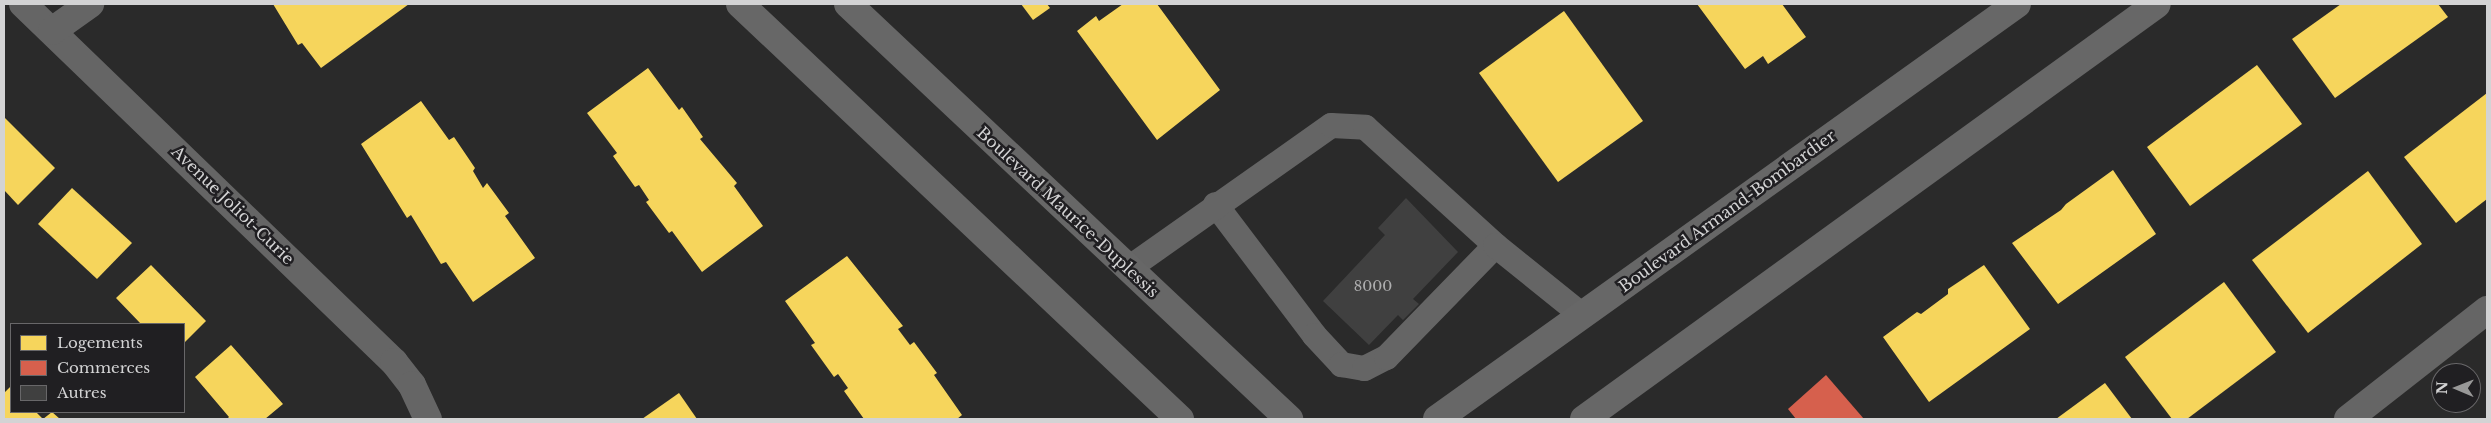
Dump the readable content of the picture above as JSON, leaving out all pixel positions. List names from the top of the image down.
{
  "streets": {
    "street": ["Avenue Joliot-Curie", "Boulevard Armand-Bombardier", "Boulevard Maurice-Duplessis"]
  },
  "house_numbers": ["8000"],
  "legend": ["Logements", "Commerces", "Autres"],
  "north": "left"
}
